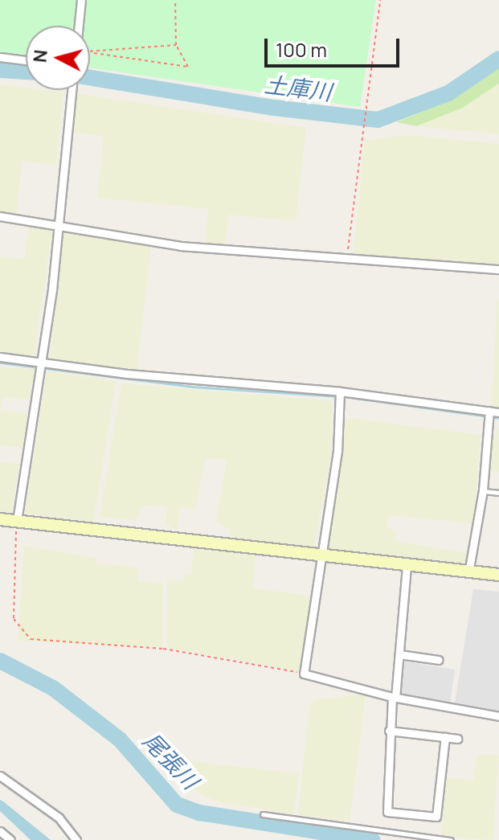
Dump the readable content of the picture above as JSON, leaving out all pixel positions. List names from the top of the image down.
{
  "water": ["土庫川", "尾張川"],
  "scale_bar": "100 m",
  "north": "left"
}
